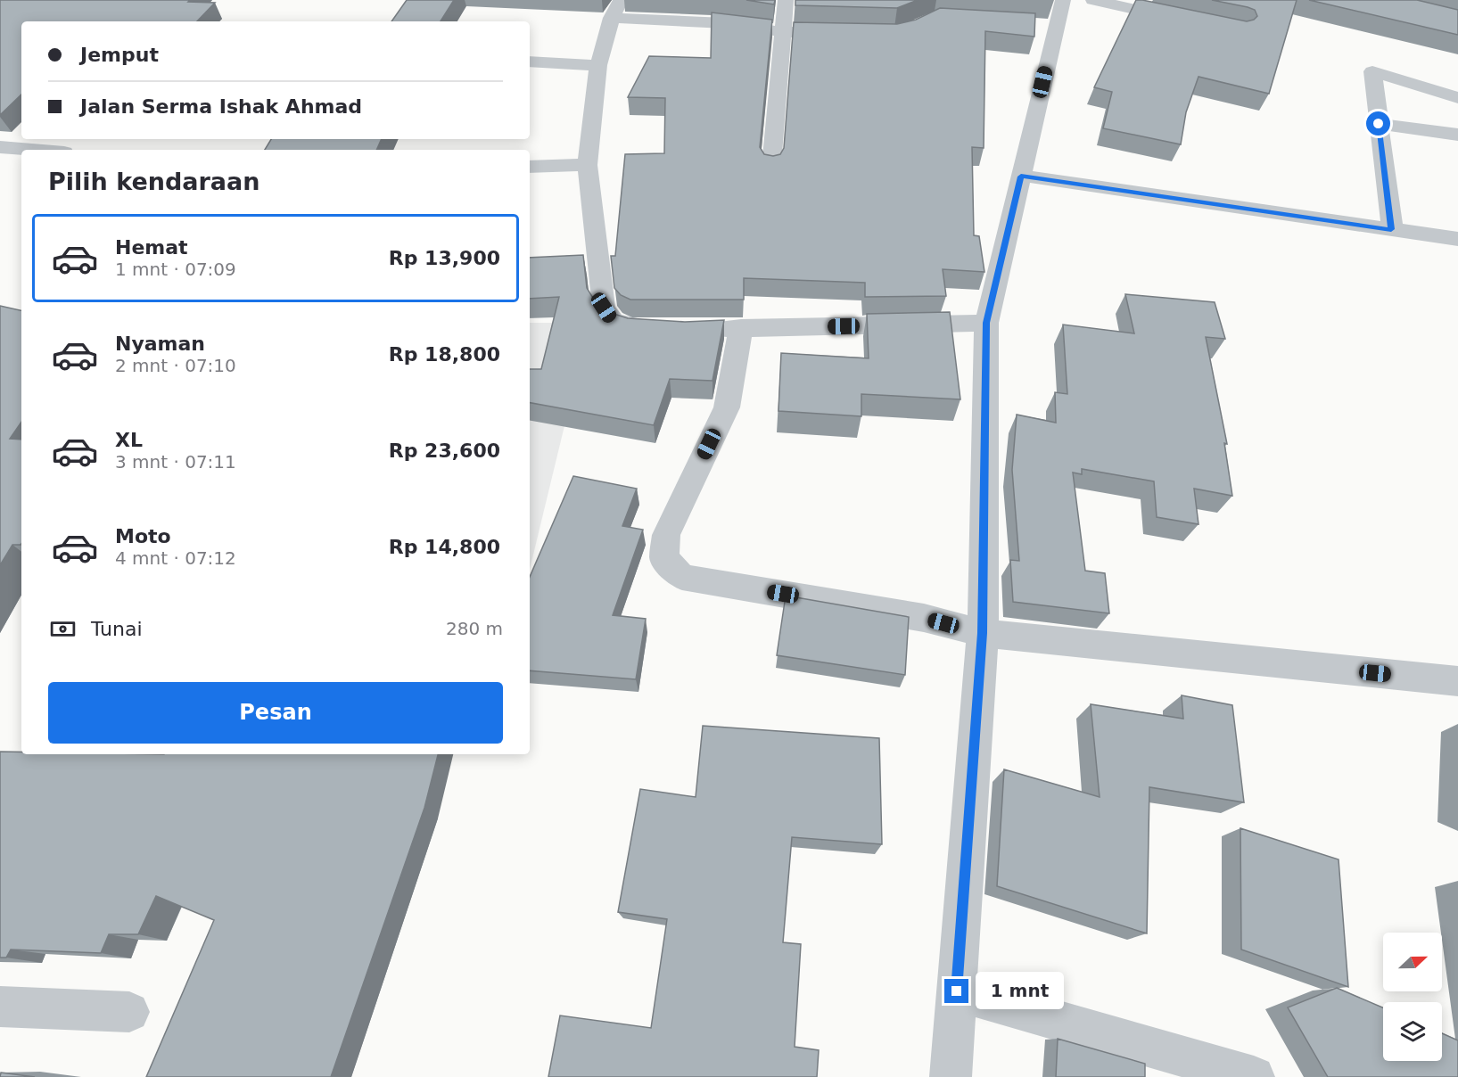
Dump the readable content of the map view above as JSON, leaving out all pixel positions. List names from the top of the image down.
{
  "north": "right",
  "page": {
    "banner": ["Jemput", "Jalan Serma Ishak Ahmad"],
    "heading": "Pilih kendaraan",
    "list": [
      {
        "name": "Hemat",
        "note": "1 mnt · 07:09",
        "value": "Rp 13,900"
      },
      {
        "name": "Nyaman",
        "note": "2 mnt · 07:10",
        "value": "Rp 18,800"
      },
      {
        "name": "XL",
        "note": "3 mnt · 07:11",
        "value": "Rp 23,600"
      },
      {
        "name": "Moto",
        "note": "4 mnt · 07:12",
        "value": "Rp 14,800"
      }
    ],
    "pay": ["Tunai", "280 m"],
    "buttons": "Pesan",
    "bubble": "1 mnt"
  }
}
